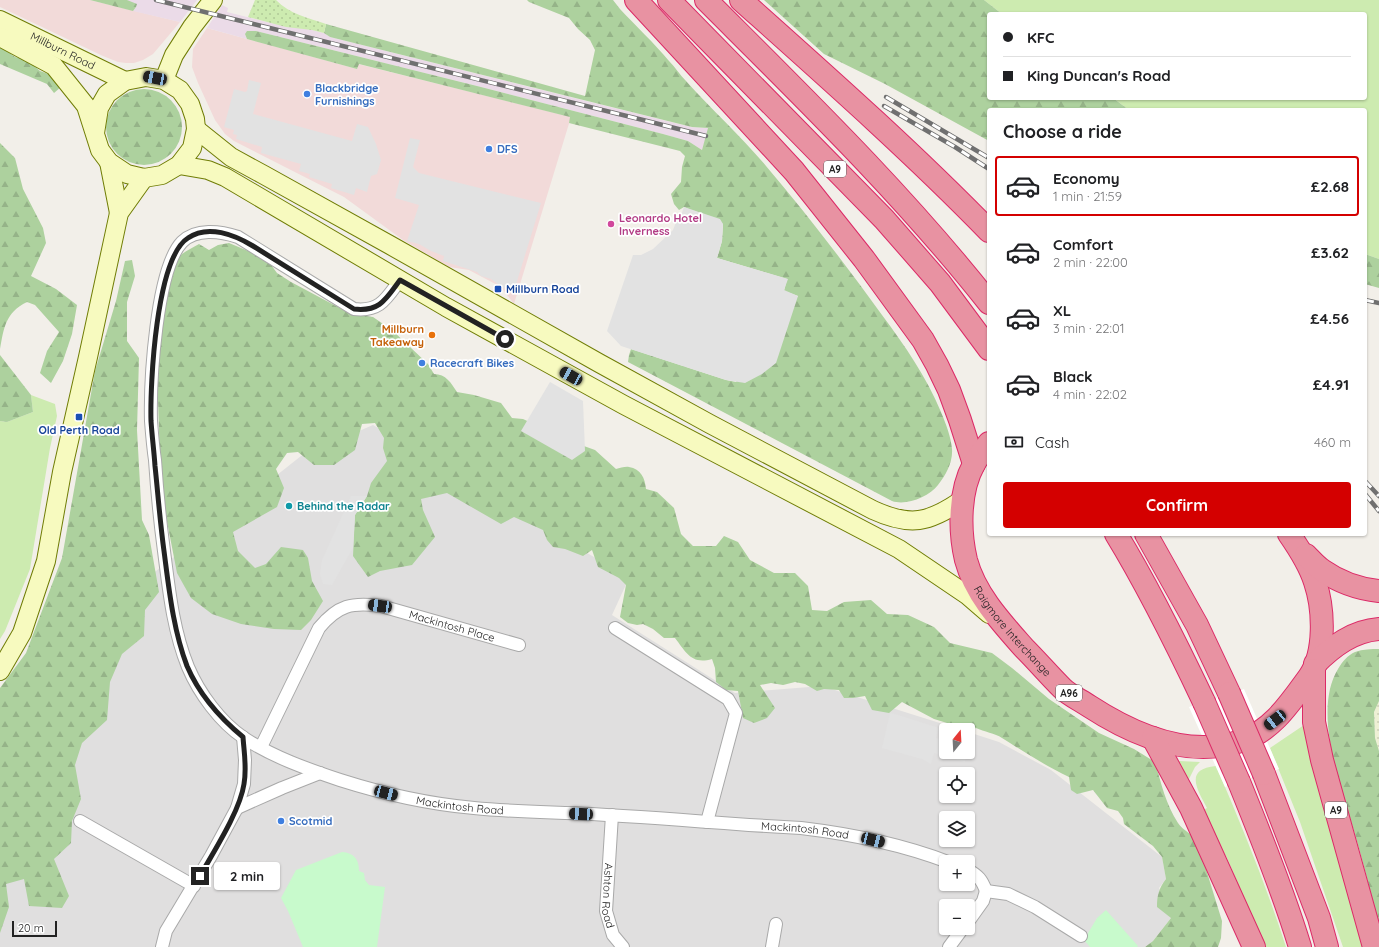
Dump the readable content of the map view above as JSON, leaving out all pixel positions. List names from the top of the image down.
{
  "streets": {
    "highway": ["A9", "Raigmore Interchange", "A96"],
    "main road": ["Millburn Road"],
    "street": ["Mackintosh Place", "Mackintosh Road", "Ashton Road"]
  },
  "crossings": [
    ["A9", "Raigmore Interchange"],
    ["A9", "A96"],
    ["Mackintosh Place", "Mackintosh Road"],
    ["Raigmore Interchange", "A96"],
    ["Mackintosh Road", "Ashton Road"]
  ],
  "places": {
    "other": [
      "Blackbridge Furnishings",
      "DFS",
      "Leonardo Hotel Inverness",
      "Millburn Takeaway",
      "Racecraft Bikes",
      "Behind the Radar",
      "Scotmid"
    ],
    "transit": ["Millburn Road", "Old Perth Road"]
  },
  "scale_bar": "20 m",
  "north": "top",
  "page": {
    "banner": ["KFC", "King Duncan's Road"],
    "heading": "Choose a ride",
    "list": [
      {
        "name": "Economy",
        "note": "1 min · 21:59",
        "value": "£2.68"
      },
      {
        "name": "Comfort",
        "note": "2 min · 22:00",
        "value": "£3.62"
      },
      {
        "name": "XL",
        "note": "3 min · 22:01",
        "value": "£4.56"
      },
      {
        "name": "Black",
        "note": "4 min · 22:02",
        "value": "£4.91"
      }
    ],
    "pay": ["Cash", "460 m"],
    "buttons": "Confirm",
    "map_buttons": ["+", "−"],
    "bubble": "2 min",
    "scale": "20 m"
  }
}
